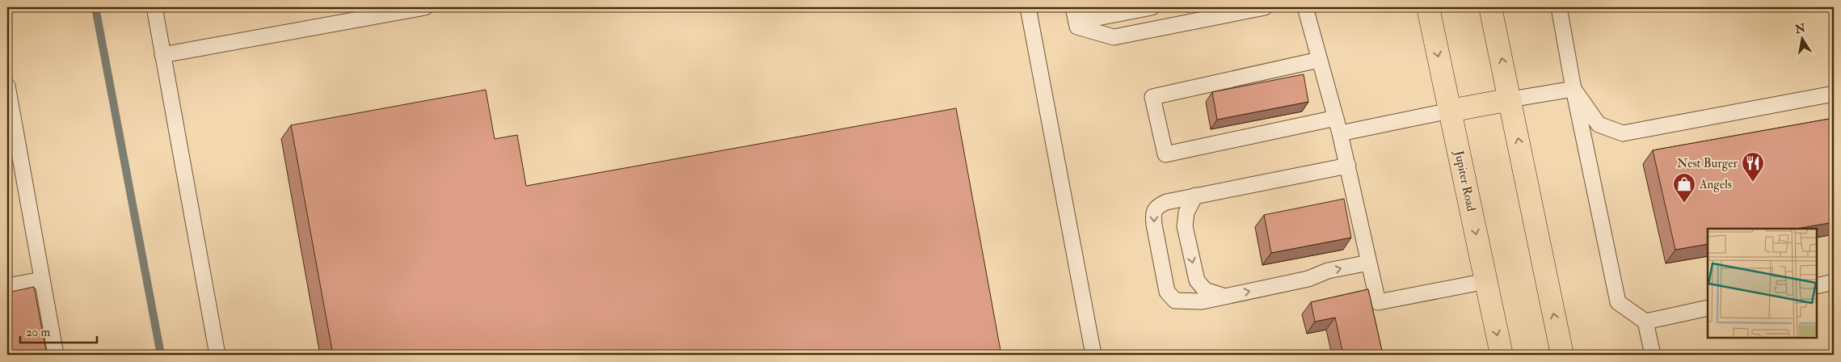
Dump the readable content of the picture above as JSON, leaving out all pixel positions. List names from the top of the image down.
{
  "streets": {
    "main road": ["Jupiter Road"]
  },
  "places": {
    "restaurant": ["Nest Burger"],
    "shop": ["Angels"]
  },
  "scale_bar": "20 m",
  "north": "top"
}
